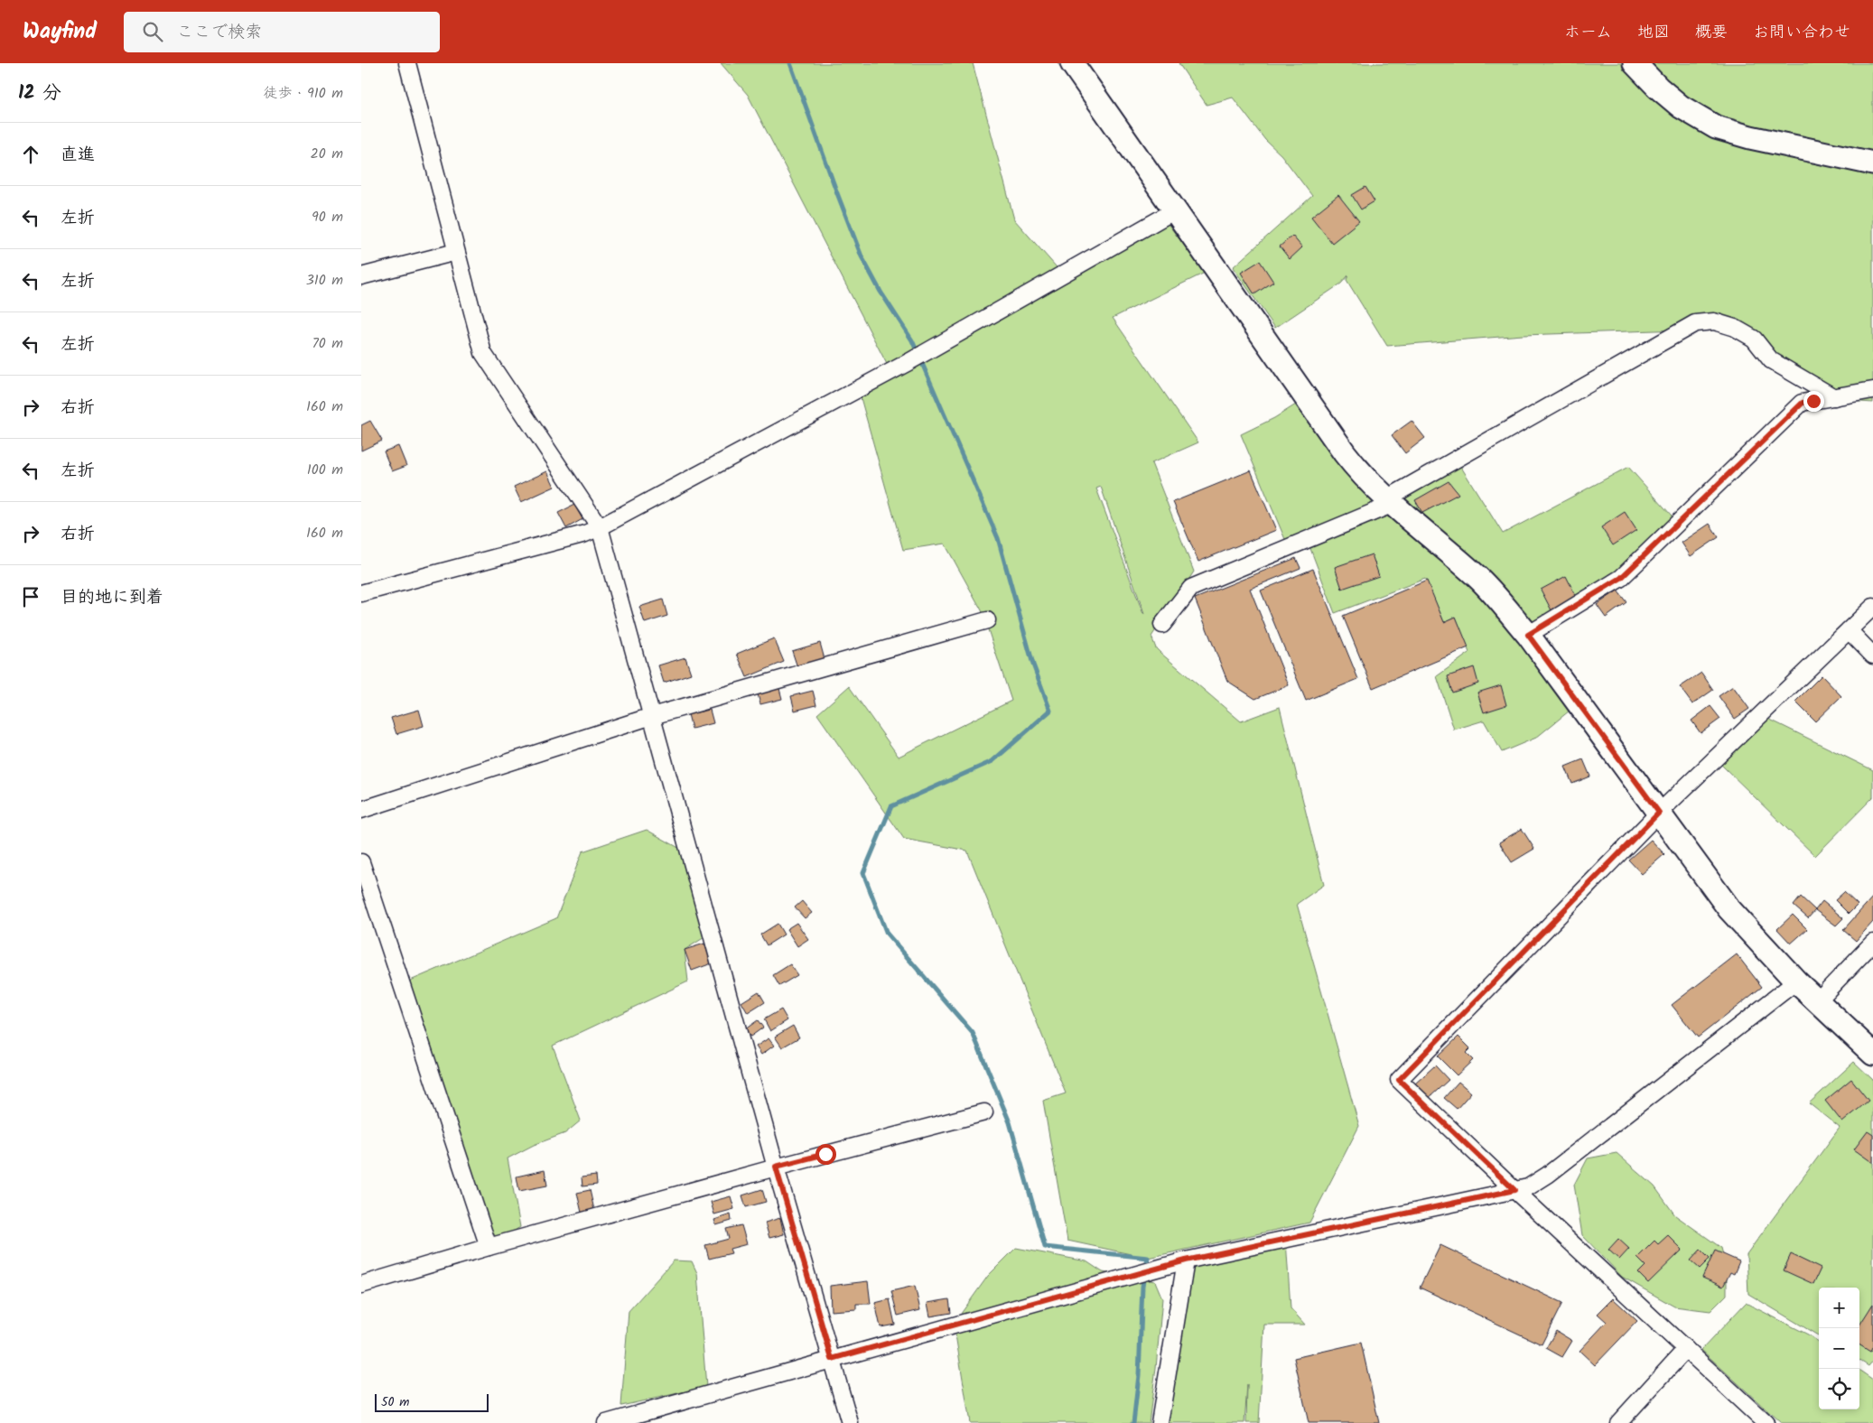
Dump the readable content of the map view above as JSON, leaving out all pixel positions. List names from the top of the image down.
{
  "scale_bar": "50 m",
  "page": {
    "header": "Wayfind",
    "search": "ここで検索",
    "nav": [
      "ホーム",
      "地図",
      "概要",
      "お問い合わせ"
    ],
    "heading": ["12 分", "徒歩 · 910 m"],
    "list": [
      ["直進", "20 m"],
      ["左折", "90 m"],
      ["左折", "310 m"],
      ["左折", "70 m"],
      ["右折", "160 m"],
      ["左折", "100 m"],
      ["右折", "160 m"],
      "目的地に到着"
    ],
    "map_buttons": ["+", "−"],
    "scale": "50 m"
  }
}
